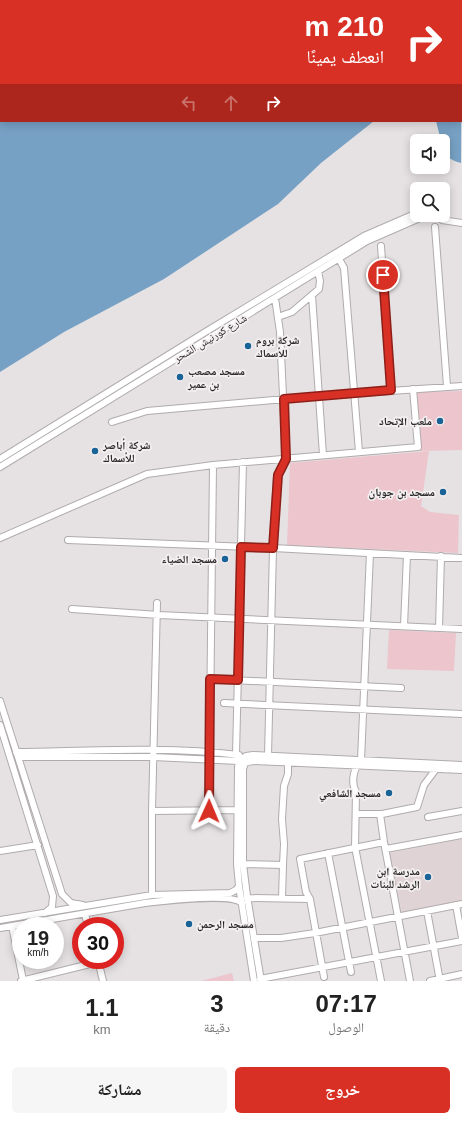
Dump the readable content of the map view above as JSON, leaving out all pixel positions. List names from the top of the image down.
{
  "streets": {
    "street": ["شارع كورنيش الشحر"]
  },
  "places": [
    "شركة بروم للأسماك",
    "مسجد مصعب بن عمير",
    "ملعب الإتحاد",
    "شركة أباصر للأسماك",
    "مسجد بن جوبان",
    "مسجد الضياء",
    "مسجد الشافعي",
    "مدرسة ابن الرشد للبنات",
    "مسجد الرحمن"
  ],
  "page": {
    "turn": ["210 m", "انعطف يمينًا"],
    "speed": "19 km/h",
    "limit": "30",
    "eta": [
      "07:17",
      "الوصول",
      "3",
      "دقيقة",
      "1.1",
      "km"
    ],
    "buttons": ["خروج", "مشاركة"]
  }
}
